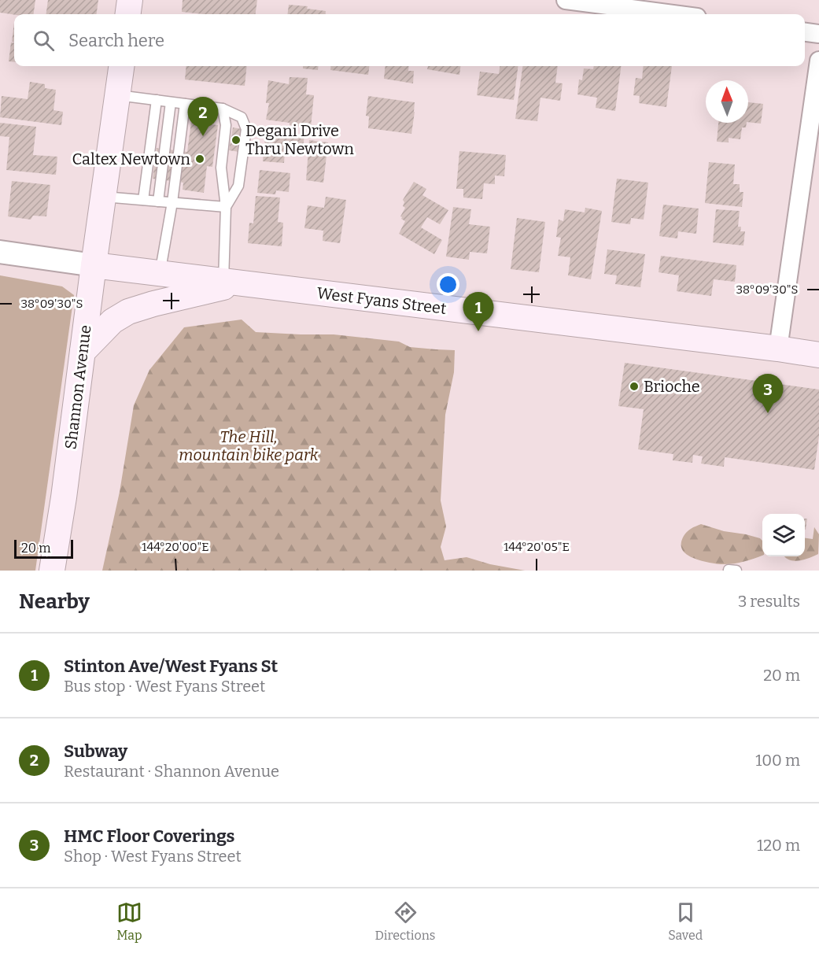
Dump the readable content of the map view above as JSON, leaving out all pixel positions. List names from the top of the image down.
{
  "streets": {
    "main road": ["West Fyans Street", "Shannon Avenue"]
  },
  "crossings": [
    ["West Fyans Street", "Shannon Avenue"]
  ],
  "parks": ["The Hill, mountain bike park"],
  "places": ["Degani Drive Thru Newtown", "Caltex Newtown", "Brioche"],
  "scale_bar": "20 m",
  "north": "top",
  "page": {
    "search": "Search here",
    "pins": ["2", "1", "3"],
    "scale": "20 m",
    "heading": ["Nearby", "3 results"],
    "list": [
      {
        "mark": "1",
        "name": "Stinton Ave/West Fyans St",
        "note": "Bus stop · West Fyans Street",
        "value": "20 m"
      },
      {
        "mark": "2",
        "name": "Subway",
        "note": "Restaurant · Shannon Avenue",
        "value": "100 m"
      },
      {
        "mark": "3",
        "name": "HMC Floor Coverings",
        "note": "Shop · West Fyans Street",
        "value": "120 m"
      }
    ],
    "nav": ["Map", "Directions", "Saved"]
  },
  "coordinates": ["38°09'30\"S", "144°20'00\"E", "144°20'05\"E"]
}
